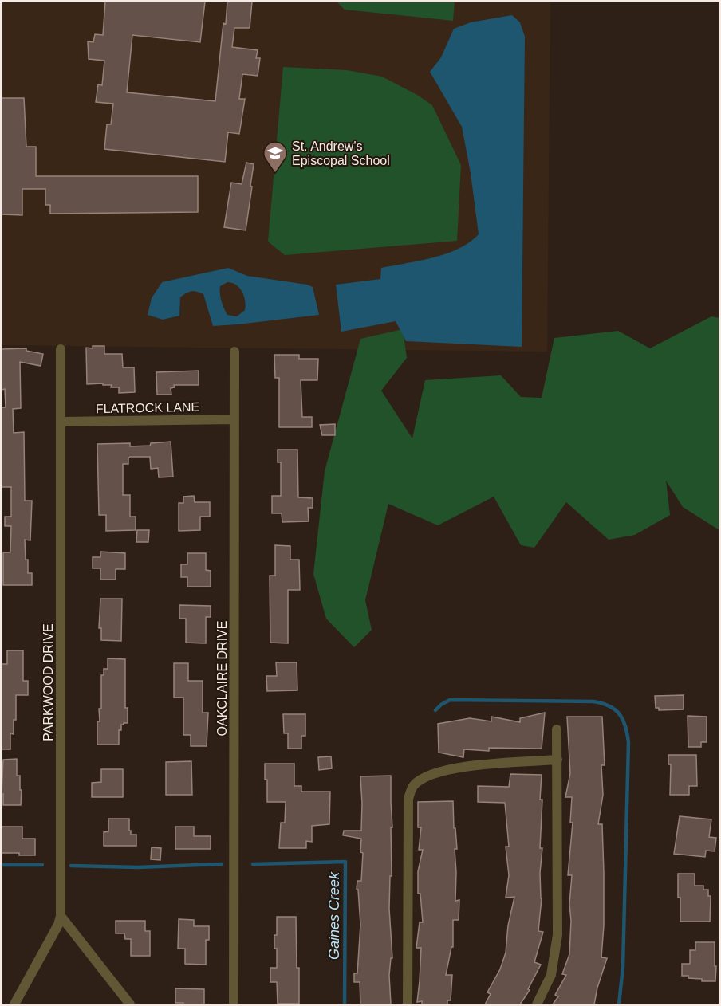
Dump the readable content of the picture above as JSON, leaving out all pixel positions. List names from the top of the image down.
{
  "streets": {
    "street": ["FLATROCK LANE", "OAKCLAIRE DRIVE", "PARKWOOD DRIVE"]
  },
  "crossings": [
    ["FLATROCK LANE", "OAKCLAIRE DRIVE"],
    ["FLATROCK LANE", "PARKWOOD DRIVE"]
  ],
  "water": ["Gaines Creek"],
  "places": {
    "school or university": ["St. Andrew's Episcopal School"]
  }
}
